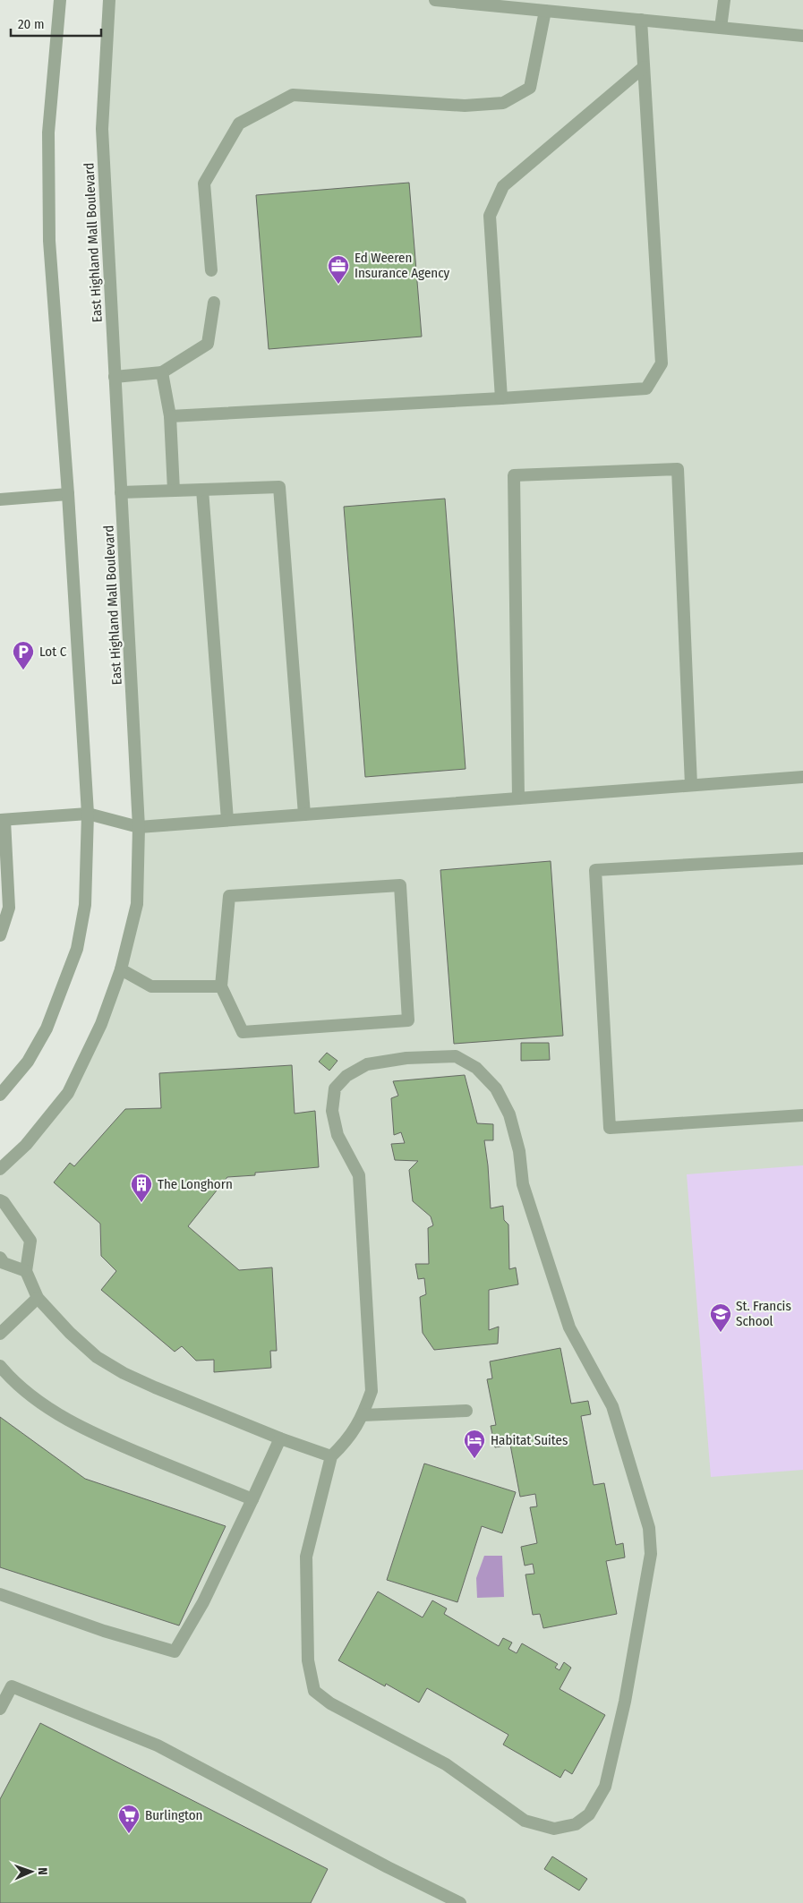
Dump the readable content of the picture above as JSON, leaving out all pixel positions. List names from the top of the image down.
{
  "streets": {
    "street": ["East Highland Mall Boulevard"]
  },
  "places": {
    "office": ["Ed Weeren Insurance Agency"],
    "parking": ["Lot C"],
    "building": ["The Longhorn"],
    "school or university": ["St. Francis School"],
    "hotel": ["Habitat Suites"],
    "supermarket": ["Burlington"]
  },
  "scale_bar": "20 m",
  "north": "right"
}
